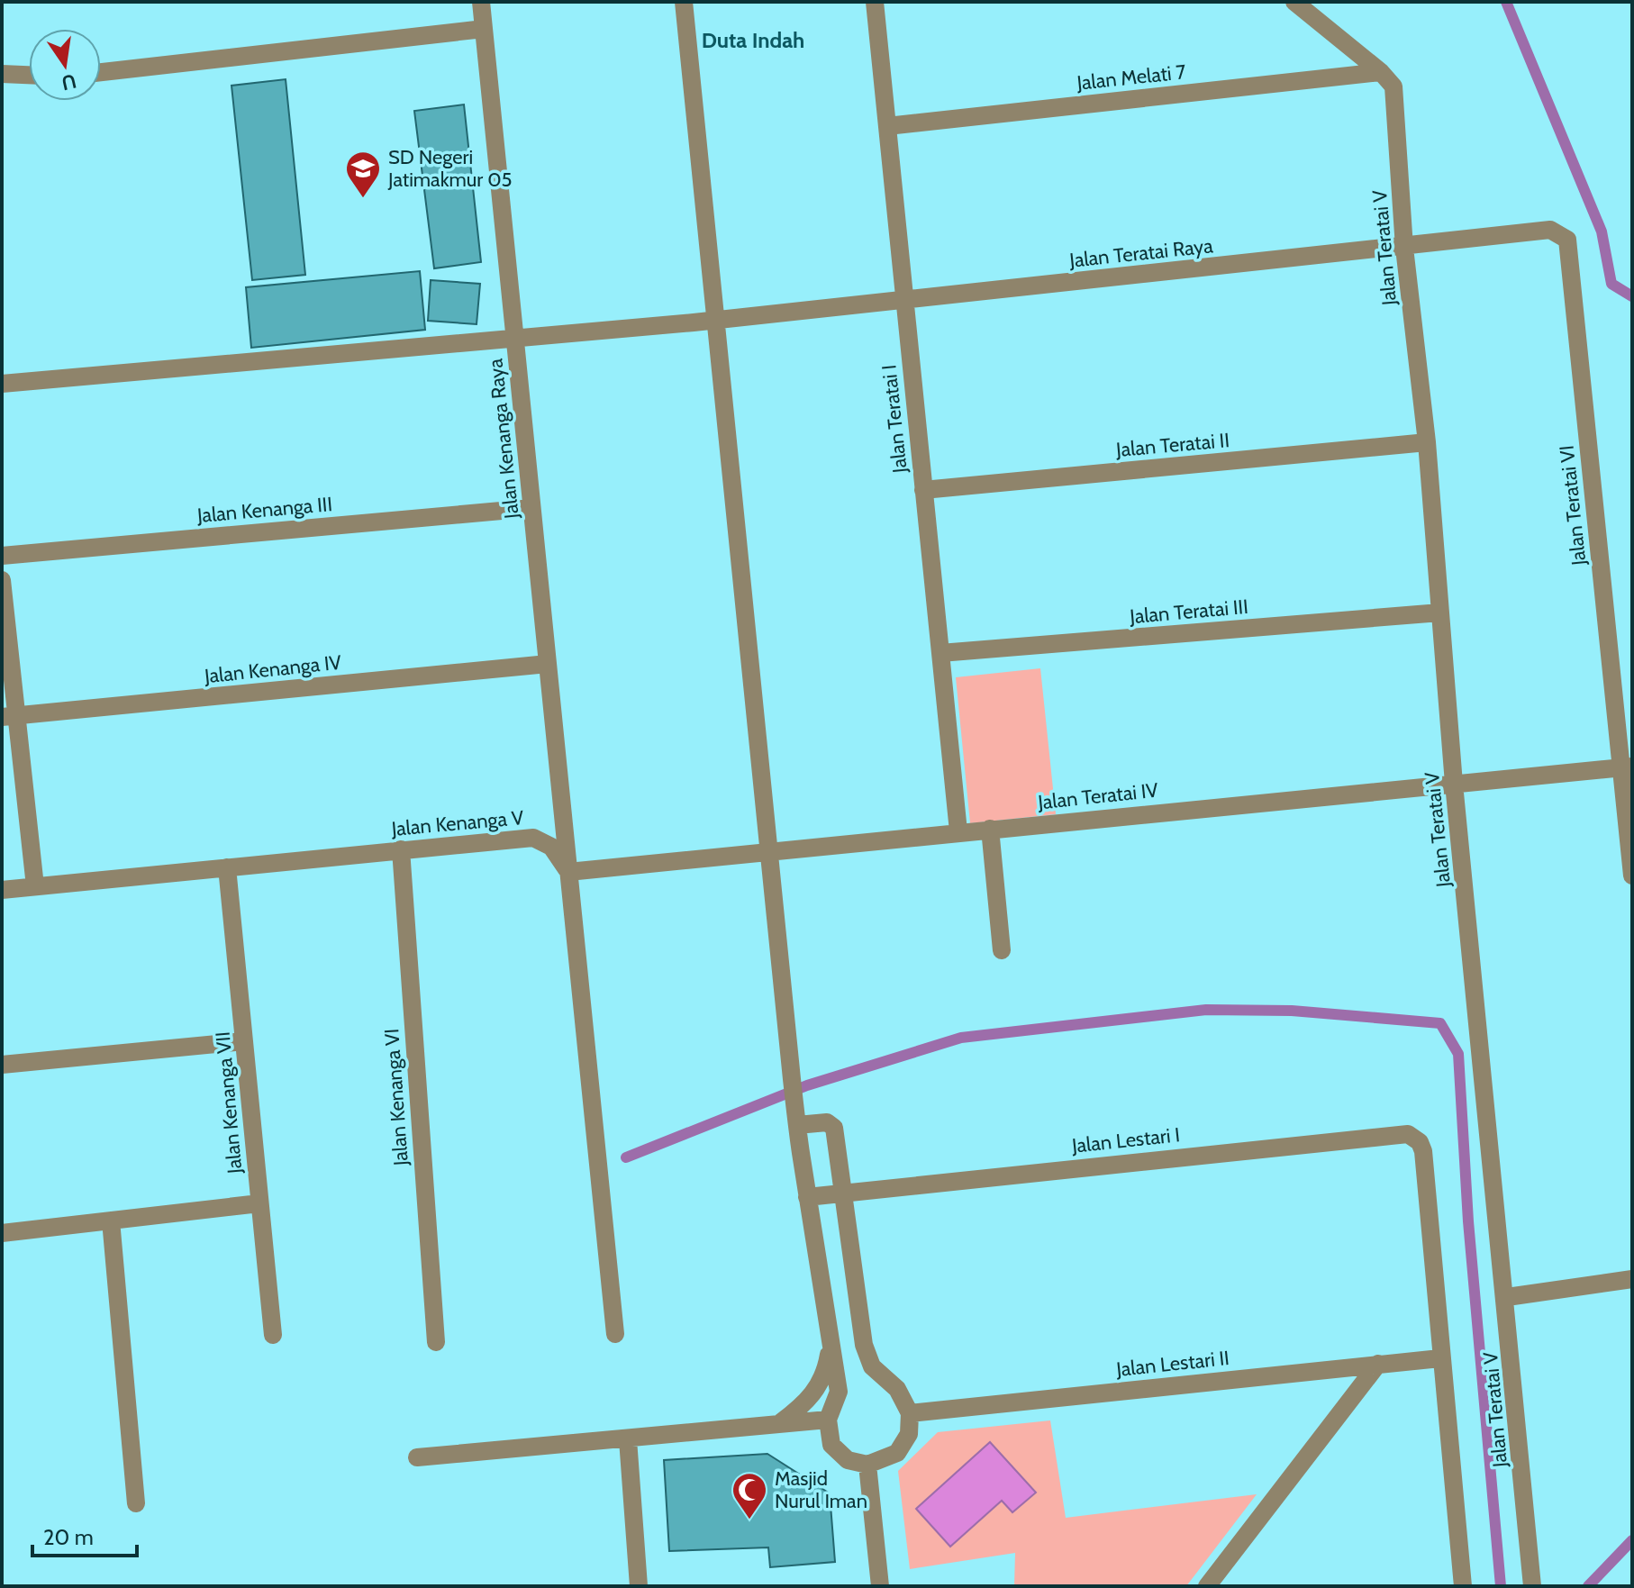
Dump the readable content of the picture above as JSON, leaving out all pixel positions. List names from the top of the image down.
{
  "streets": {
    "street": [
      "Jalan Melati 7",
      "Jalan Teratai V",
      "Jalan Teratai Raya",
      "Jalan Teratai I",
      "Jalan Kenanga Raya",
      "Jalan Teratai II",
      "Jalan Teratai VI",
      "Jalan Kenanga III",
      "Jalan Teratai III",
      "Jalan Kenanga IV",
      "Jalan Teratai IV",
      "Jalan Kenanga V",
      "Jalan Kenanga VI",
      "Jalan Kenanga VII",
      "Jalan Lestari I",
      "Jalan Lestari II"
    ]
  },
  "crossings": [
    ["Jalan Melati 7", "Jalan Teratai V"],
    ["Jalan Melati 7", "Jalan Teratai I"],
    ["Jalan Teratai V", "Jalan Teratai Raya"],
    ["Jalan Teratai V", "Jalan Teratai II"],
    ["Jalan Teratai V", "Jalan Teratai III"],
    ["Jalan Teratai V", "Jalan Teratai IV"],
    ["Jalan Teratai Raya", "Jalan Teratai I"],
    ["Jalan Teratai Raya", "Jalan Kenanga Raya"],
    ["Jalan Teratai Raya", "Jalan Teratai VI"],
    ["Jalan Teratai I", "Jalan Teratai II"],
    ["Jalan Teratai I", "Jalan Teratai III"],
    ["Jalan Teratai I", "Jalan Teratai IV"],
    ["Jalan Kenanga Raya", "Jalan Kenanga III"],
    ["Jalan Kenanga Raya", "Jalan Kenanga IV"],
    ["Jalan Kenanga Raya", "Jalan Teratai IV"],
    ["Jalan Kenanga Raya", "Jalan Kenanga V"],
    ["Jalan Teratai VI", "Jalan Teratai IV"],
    ["Jalan Teratai IV", "Jalan Kenanga V"],
    ["Jalan Kenanga V", "Jalan Kenanga VI"],
    ["Jalan Kenanga V", "Jalan Kenanga VII"],
    ["Jalan Lestari I", "Jalan Lestari II"]
  ],
  "districts": ["Duta Indah"],
  "places": {
    "school or university": ["SD Negeri Jatimakmur 05"],
    "mosque": ["Masjid Nurul Iman"]
  },
  "scale_bar": "20 m",
  "north": "bottom"
}
